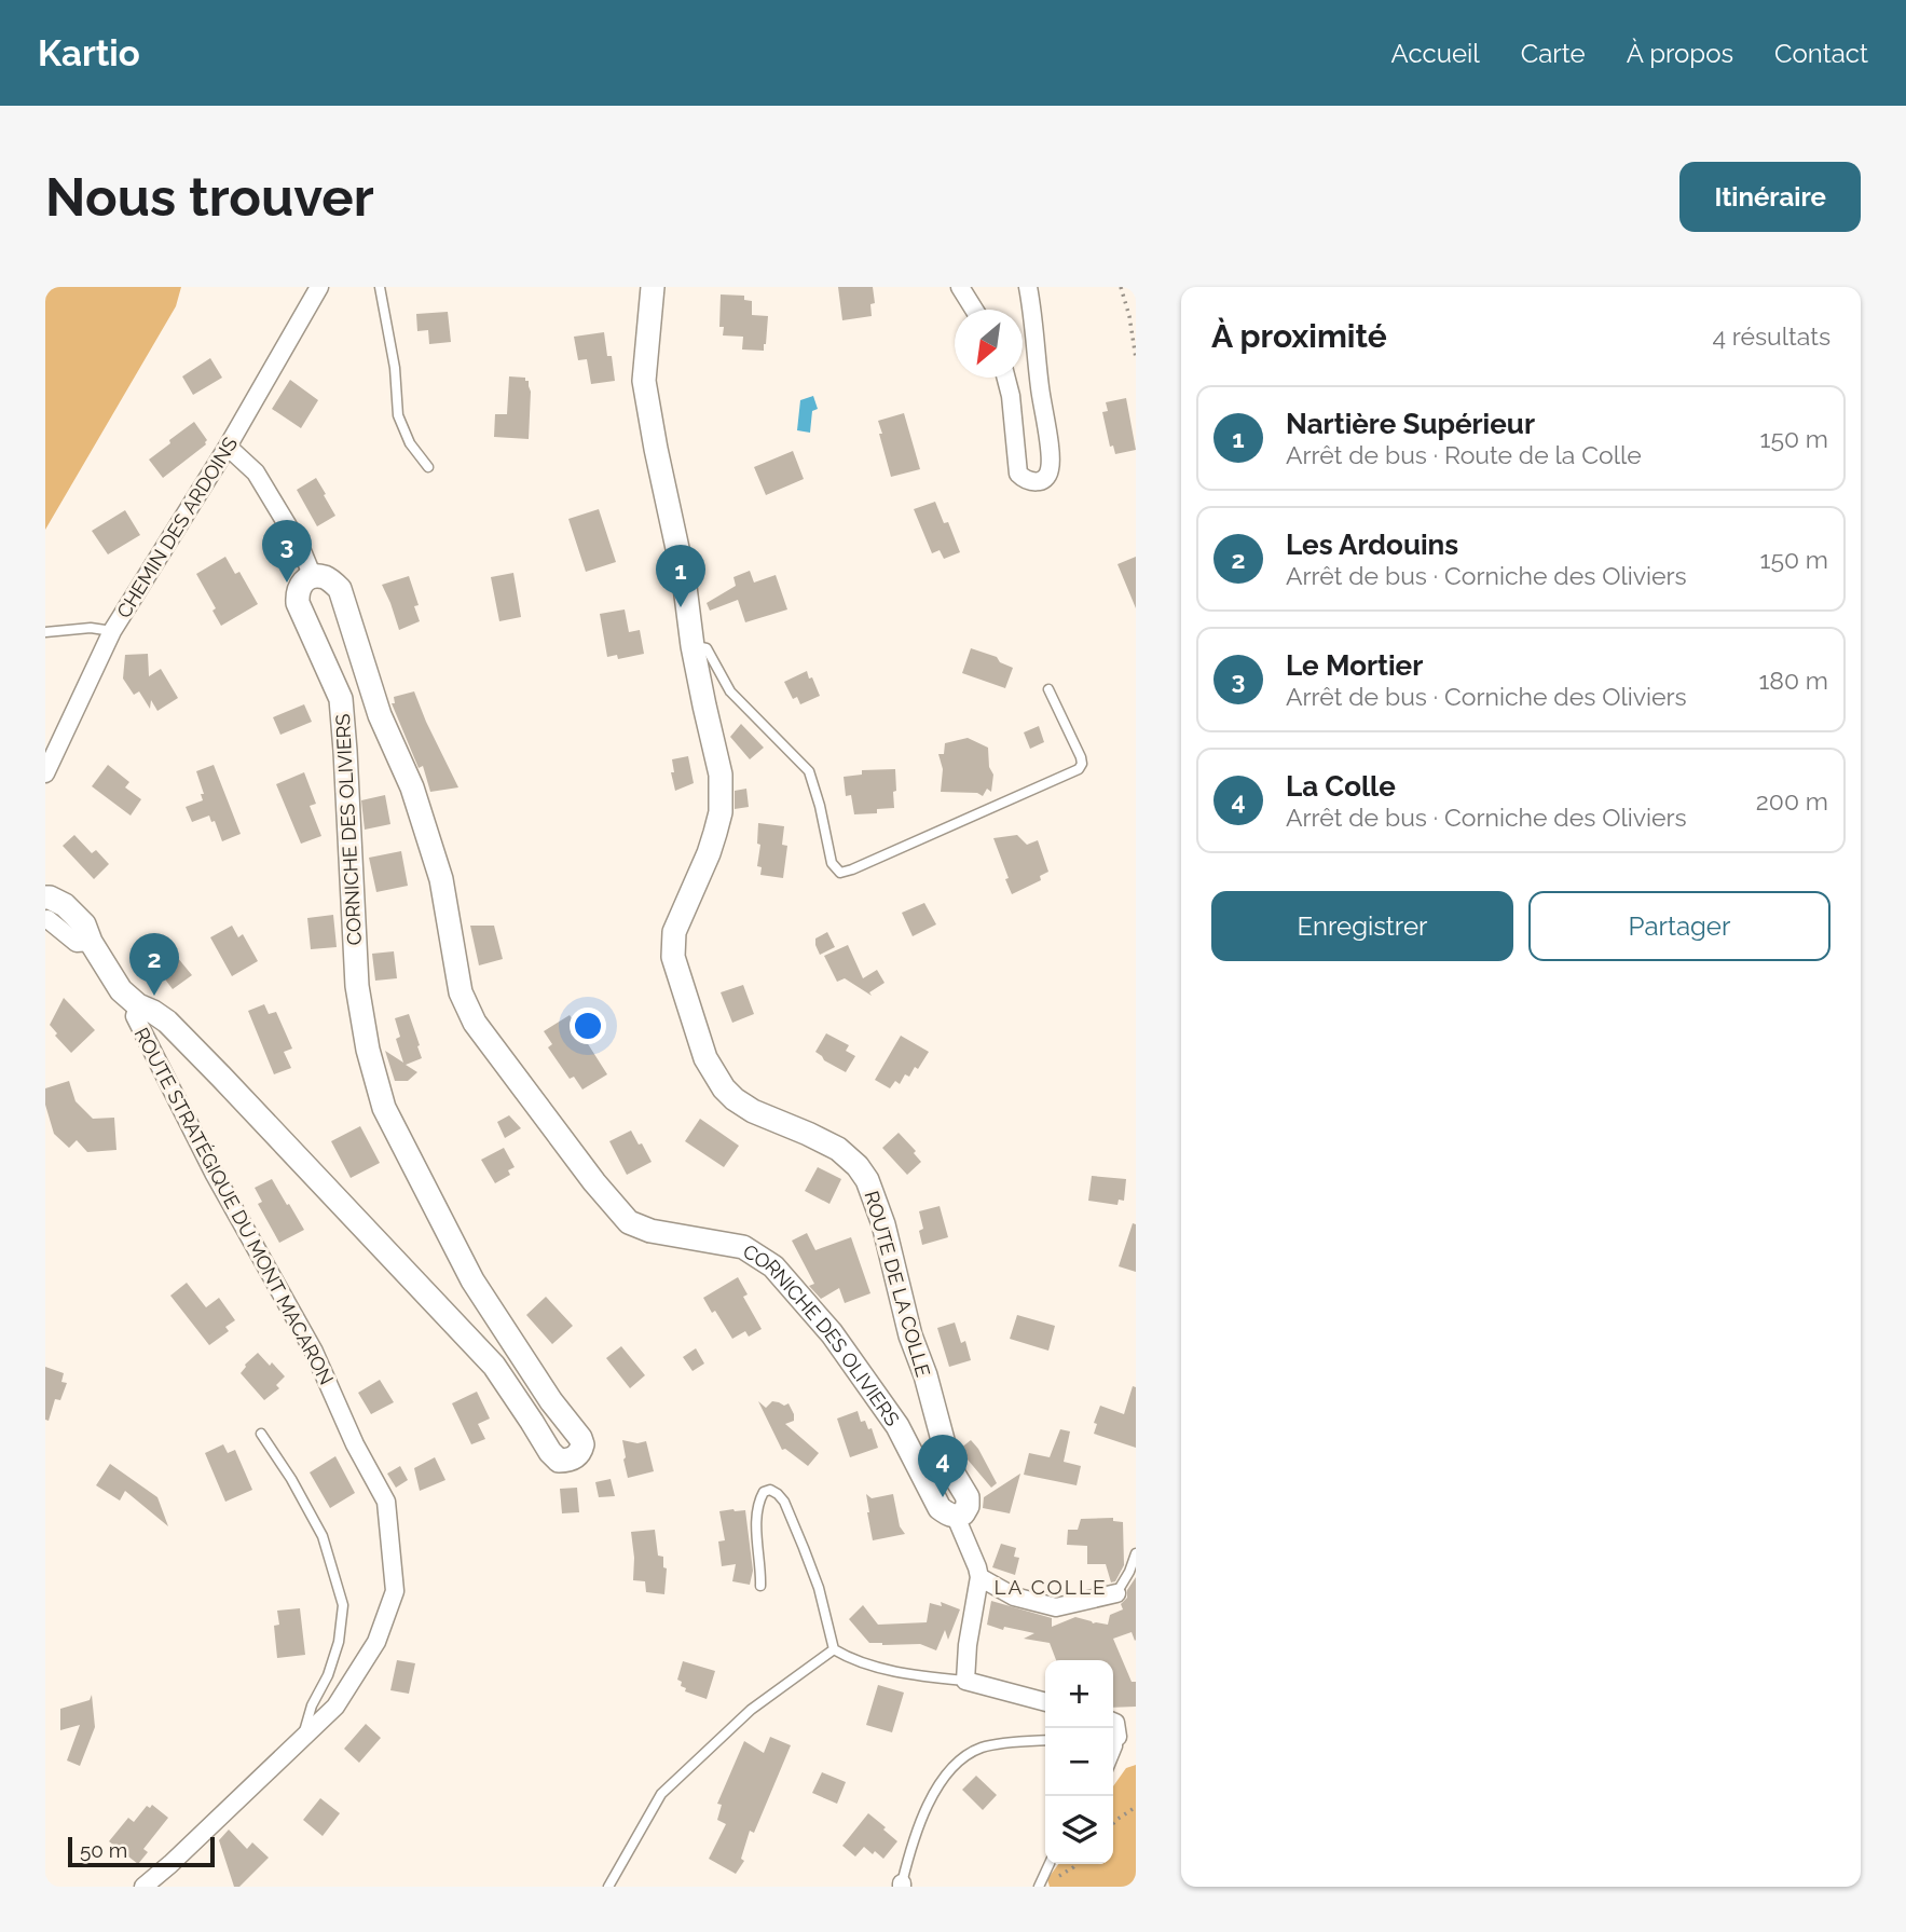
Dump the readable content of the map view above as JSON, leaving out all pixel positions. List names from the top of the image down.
{
  "streets": {
    "street": [
      "CHEMIN DES ARDOINS",
      "CORNICHE DES OLIVIERS",
      "ROUTE STRATÉGIQUE DU MONT MACARON",
      "ROUTE DE LA COLLE"
    ]
  },
  "crossings": [
    ["CORNICHE DES OLIVIERS", "ROUTE STRATÉGIQUE DU MONT MACARON"],
    ["CORNICHE DES OLIVIERS", "ROUTE DE LA COLLE"]
  ],
  "districts": ["LA COLLE"],
  "scale_bar": "50 m",
  "north": "bottom left",
  "page": {
    "header": "Kartio",
    "nav": [
      "Accueil",
      "Carte",
      "À propos",
      "Contact"
    ],
    "buttons": [
      "Itinéraire",
      ["Enregistrer", "Partager"]
    ],
    "title": "Nous trouver",
    "heading": ["À proximité", "4 résultats"],
    "list": [
      {
        "mark": "1",
        "name": "Nartière Supérieur",
        "note": "Arrêt de bus · Route de la Colle",
        "value": "150 m"
      },
      {
        "mark": "2",
        "name": "Les Ardouins",
        "note": "Arrêt de bus · Corniche des Oliviers",
        "value": "150 m"
      },
      {
        "mark": "3",
        "name": "Le Mortier",
        "note": "Arrêt de bus · Corniche des Oliviers",
        "value": "180 m"
      },
      {
        "mark": "4",
        "name": "La Colle",
        "note": "Arrêt de bus · Corniche des Oliviers",
        "value": "200 m"
      }
    ],
    "pins": [
      "3",
      "1",
      "2",
      "4"
    ],
    "map_buttons": ["+", "−"],
    "scale": "50 m"
  }
}
